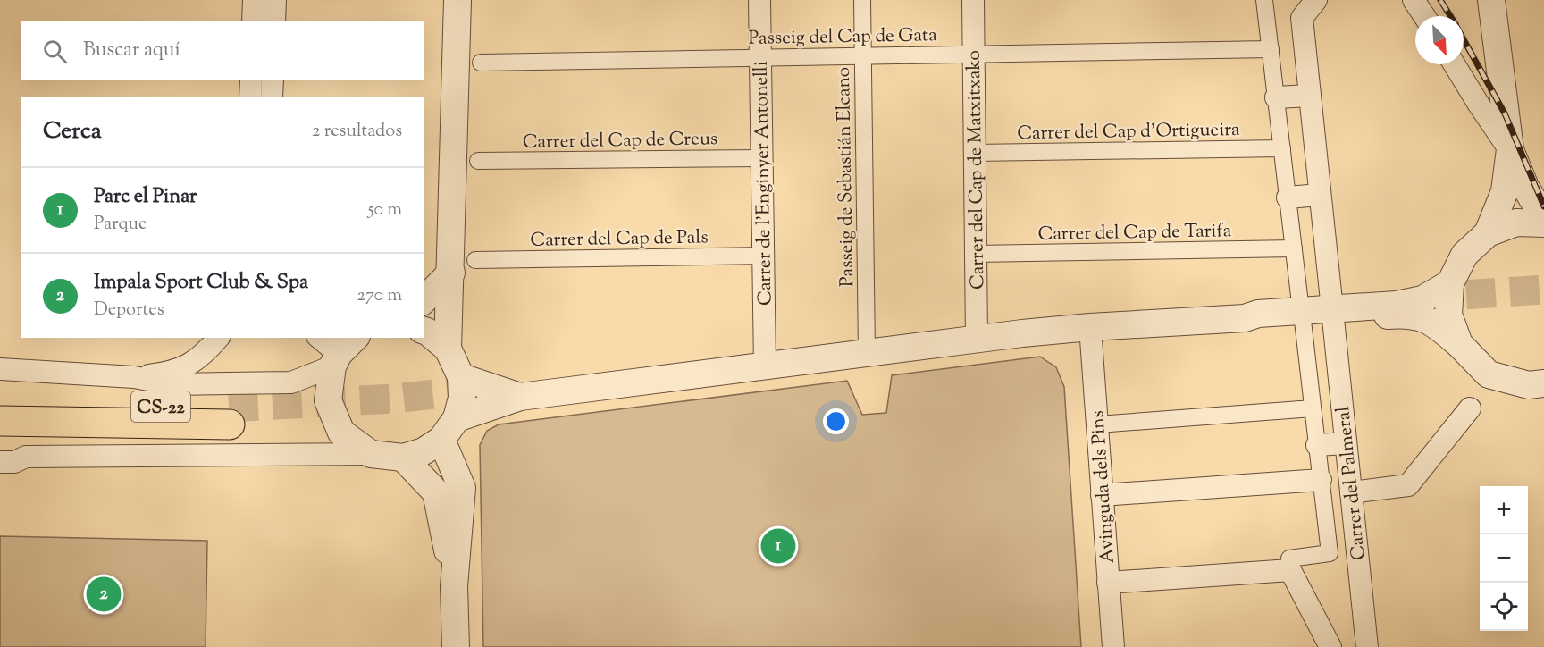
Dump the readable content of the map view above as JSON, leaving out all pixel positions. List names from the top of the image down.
{
  "streets": {
    "highway": ["CS-22"],
    "street": [
      "Passeig del Cap de Gata",
      "Carrer del Cap d'Ortigueira",
      "Carrer del Cap de Creus",
      "Carrer del Cap de Matxitxako",
      "Passeig de Sebastián Elcano",
      "Carrer de l'Enginyer Antonelli",
      "Carrer del Cap de Tarifa",
      "Carrer del Cap de Pals",
      "Carrer del Palmeral",
      "Avinguda dels Pins"
    ]
  },
  "crossings": [
    ["Passeig del Cap de Gata", "Carrer del Cap de Matxitxako"],
    ["Passeig del Cap de Gata", "Passeig de Sebastián Elcano"],
    ["Passeig del Cap de Gata", "Carrer de l'Enginyer Antonelli"],
    ["Passeig del Cap de Gata", "Carrer del Palmeral"],
    ["Carrer del Cap d'Ortigueira", "Carrer del Cap de Matxitxako"],
    ["Carrer del Cap d'Ortigueira", "Carrer del Palmeral"],
    ["Carrer del Cap de Creus", "Carrer de l'Enginyer Antonelli"],
    ["Carrer del Cap de Matxitxako", "Carrer del Cap de Tarifa"],
    ["Carrer de l'Enginyer Antonelli", "Carrer del Cap de Pals"],
    ["Carrer del Cap de Tarifa", "Carrer del Palmeral"]
  ],
  "north": "bottom right",
  "page": {
    "search": "Buscar aquí",
    "heading": ["Cerca", "2 resultados"],
    "list": [
      {
        "mark": "1",
        "name": "Parc el Pinar",
        "note": "Parque",
        "value": "50 m"
      },
      {
        "mark": "2",
        "name": "Impala Sport Club & Spa",
        "note": "Deportes",
        "value": "270 m"
      }
    ],
    "map_buttons": ["+", "−"],
    "pins": ["1", "2"]
  }
}
